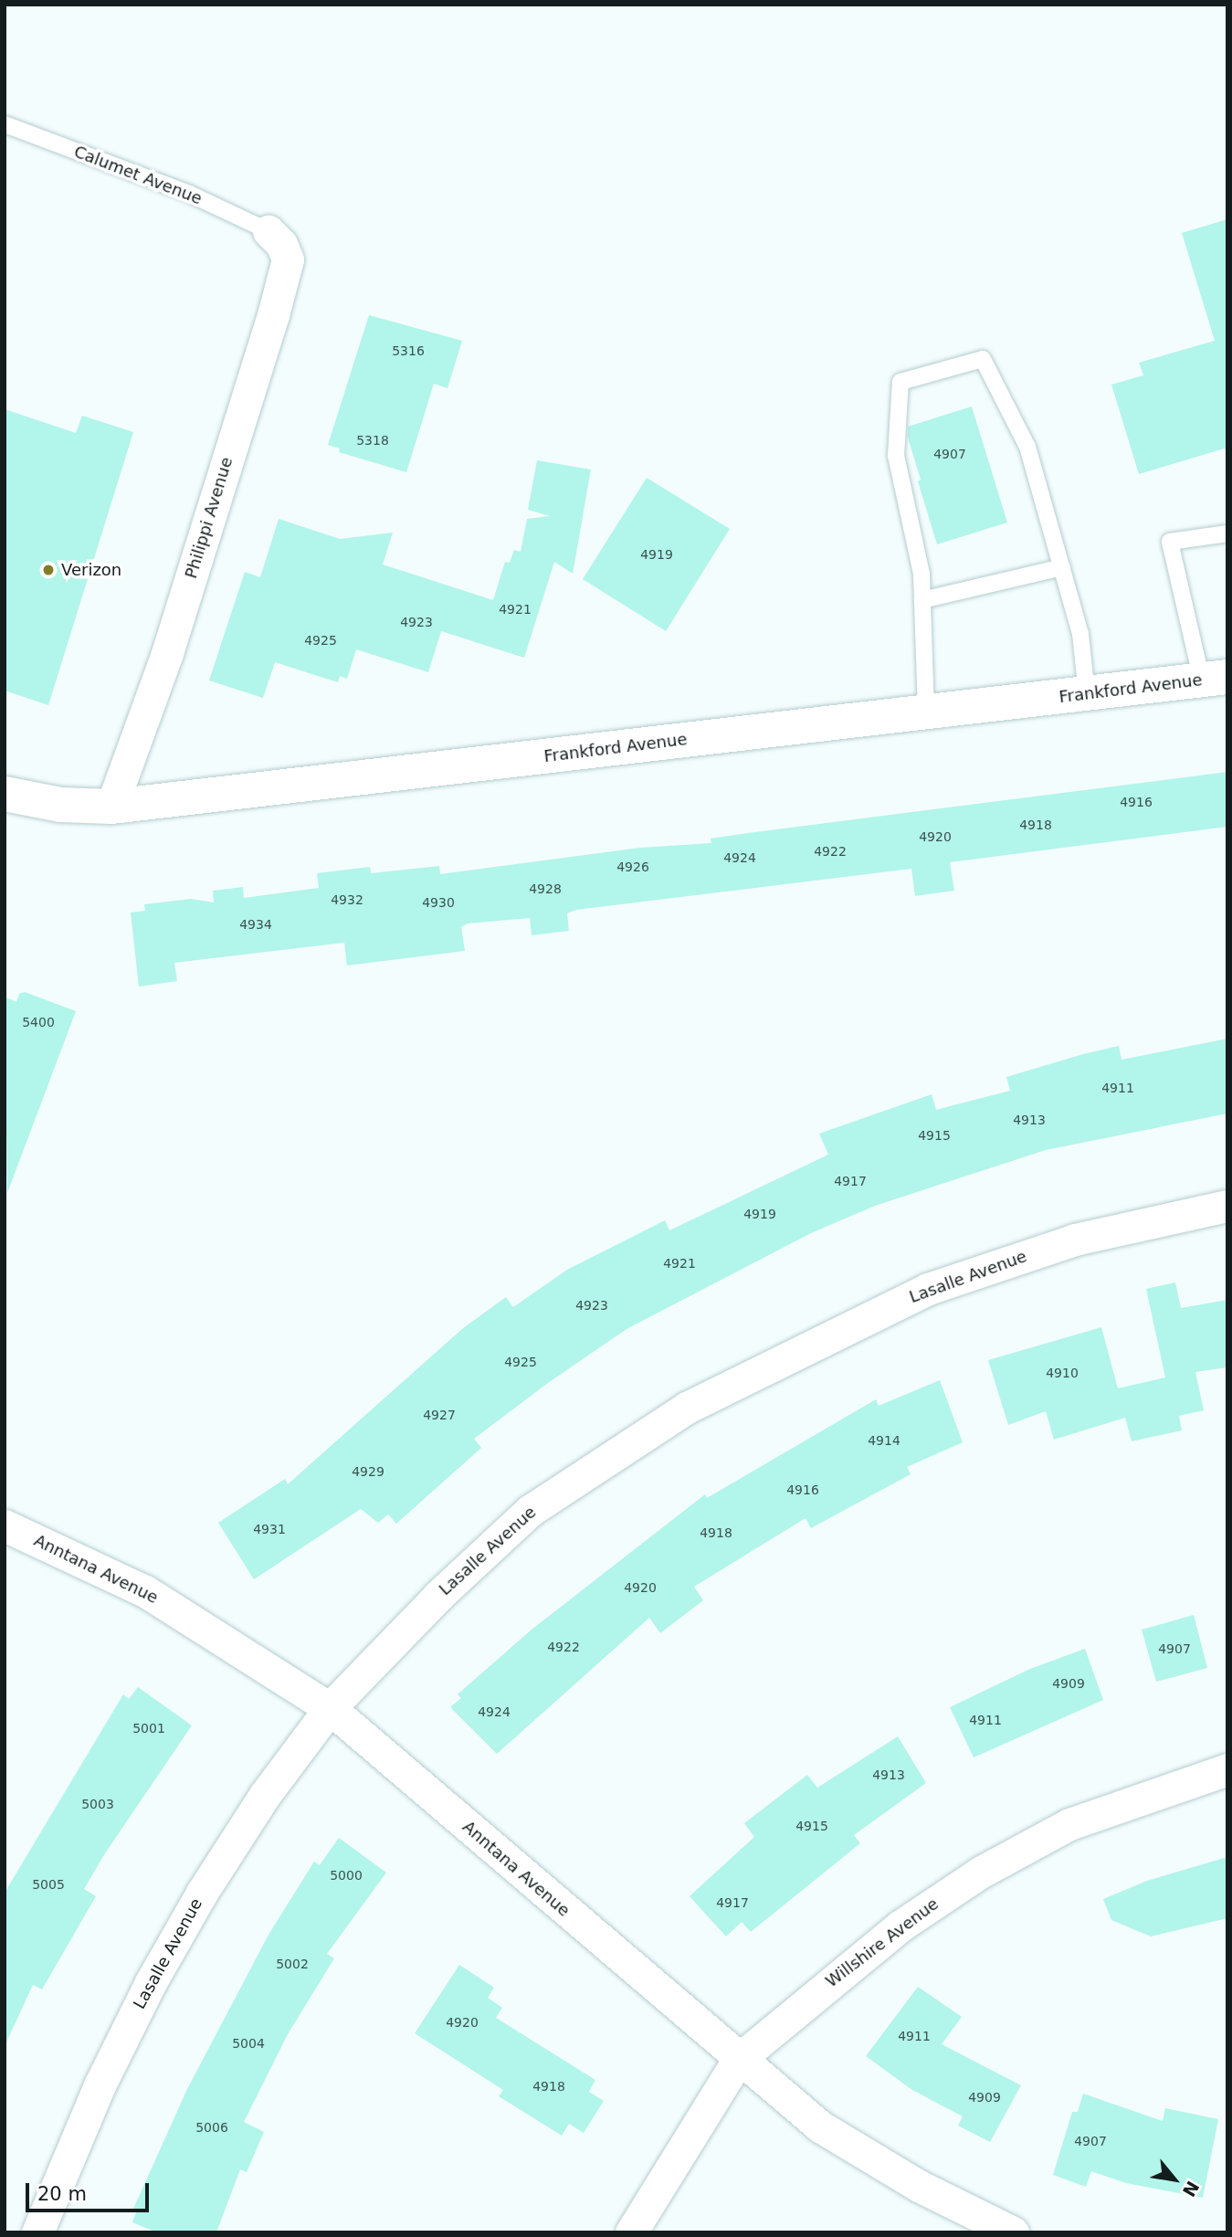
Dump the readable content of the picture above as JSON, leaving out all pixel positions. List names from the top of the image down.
{
  "streets": {
    "street": [
      "Philippi Avenue",
      "Frankford Avenue",
      "Lasalle Avenue",
      "Anntana Avenue",
      "Willshire Avenue"
    ],
    "lane": ["Calumet Avenue"]
  },
  "crossings": [
    ["Calumet Avenue", "Philippi Avenue"],
    ["Philippi Avenue", "Frankford Avenue"],
    ["Lasalle Avenue", "Anntana Avenue"],
    ["Anntana Avenue", "Willshire Avenue"]
  ],
  "places": ["Verizon"],
  "house_numbers": [
    "5316",
    "5318",
    "4907",
    "4919",
    "4921",
    "4923",
    "4925",
    "4916",
    "4918",
    "4920",
    "4922",
    "4924",
    "4926",
    "4928",
    "4932",
    "4930",
    "4934",
    "5400",
    "4911",
    "4913",
    "4915",
    "4917",
    "4919",
    "4921",
    "4923",
    "4925",
    "4910",
    "4927",
    "4914",
    "4929",
    "4916",
    "4931",
    "4918",
    "4920",
    "4922",
    "4907",
    "4909",
    "4924",
    "4911",
    "5001",
    "4913",
    "5003",
    "4915",
    "5000",
    "5005",
    "4917",
    "5002",
    "4920",
    "4911",
    "5004",
    "4918",
    "4909",
    "5006",
    "4907"
  ],
  "scale_bar": "20 m",
  "north": "bottom right"
}
